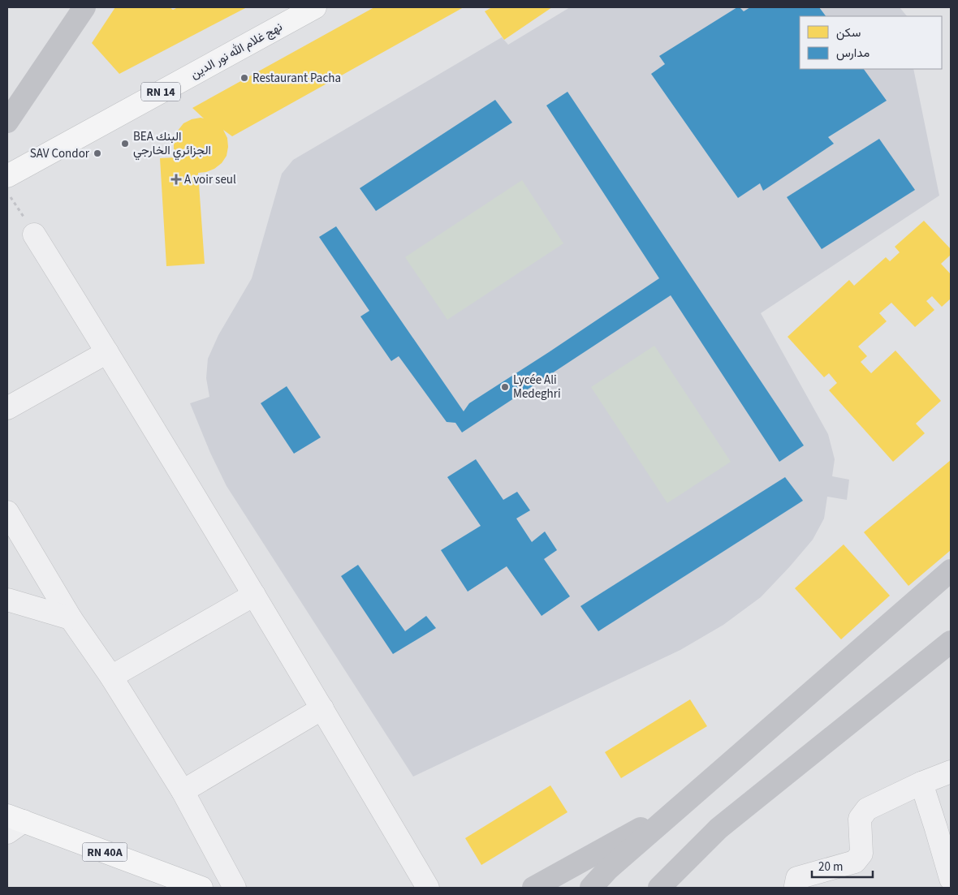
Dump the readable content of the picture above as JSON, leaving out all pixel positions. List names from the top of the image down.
{
  "streets": {
    "main road": ["نهج غلام الله نور الدين", "RN 14", "RN 40A"]
  },
  "places": {
    "other": [
      "Restaurant Pacha",
      "BEA البنك الجزائري الخارجي",
      "SAV Condor",
      "Lycée Ali Medeghri"
    ],
    "health": ["A voir seul"]
  },
  "legend": ["سكن", "مدارس"],
  "scale_bar": "20 m"
}
